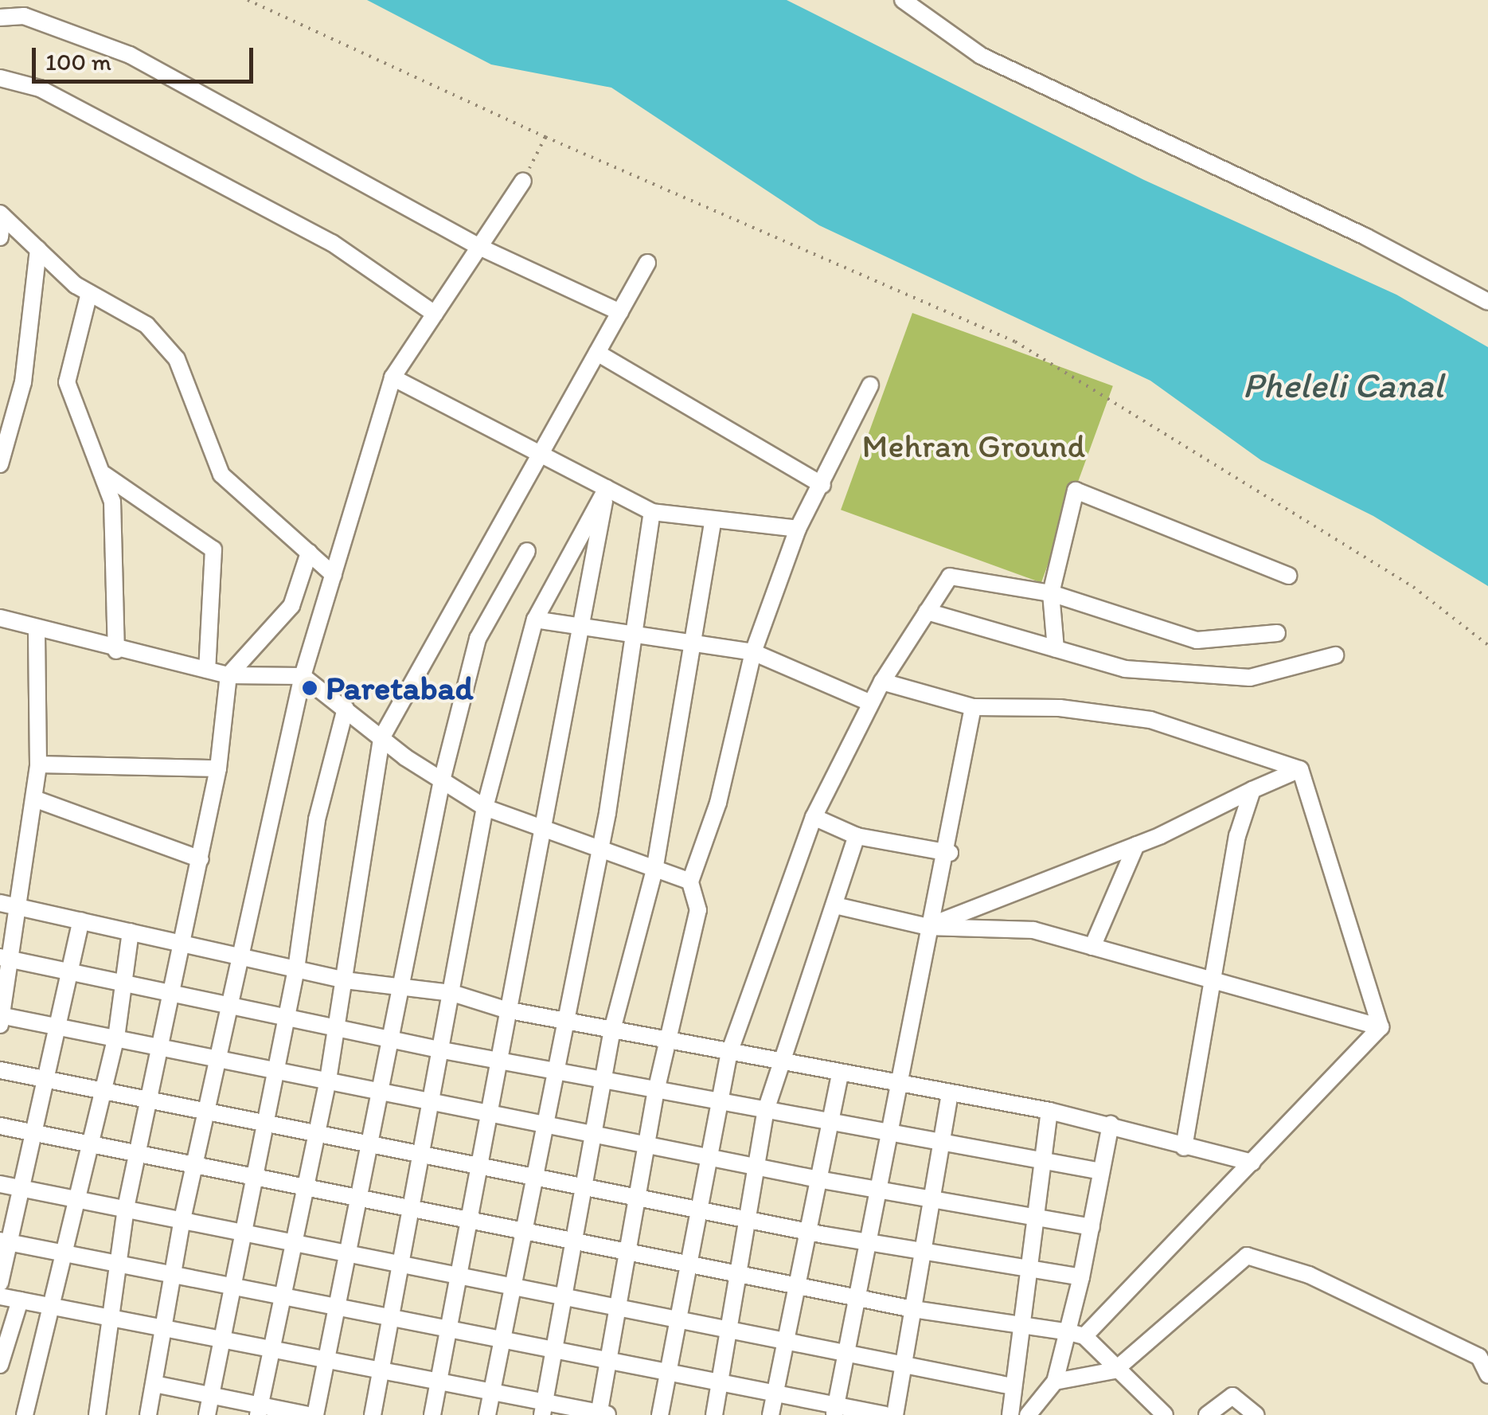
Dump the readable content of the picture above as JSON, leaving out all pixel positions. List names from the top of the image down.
{
  "water": ["Pheleli Canal"],
  "parks": ["Mehran Ground"],
  "places": ["Paretabad"],
  "scale_bar": "100 m"
}
